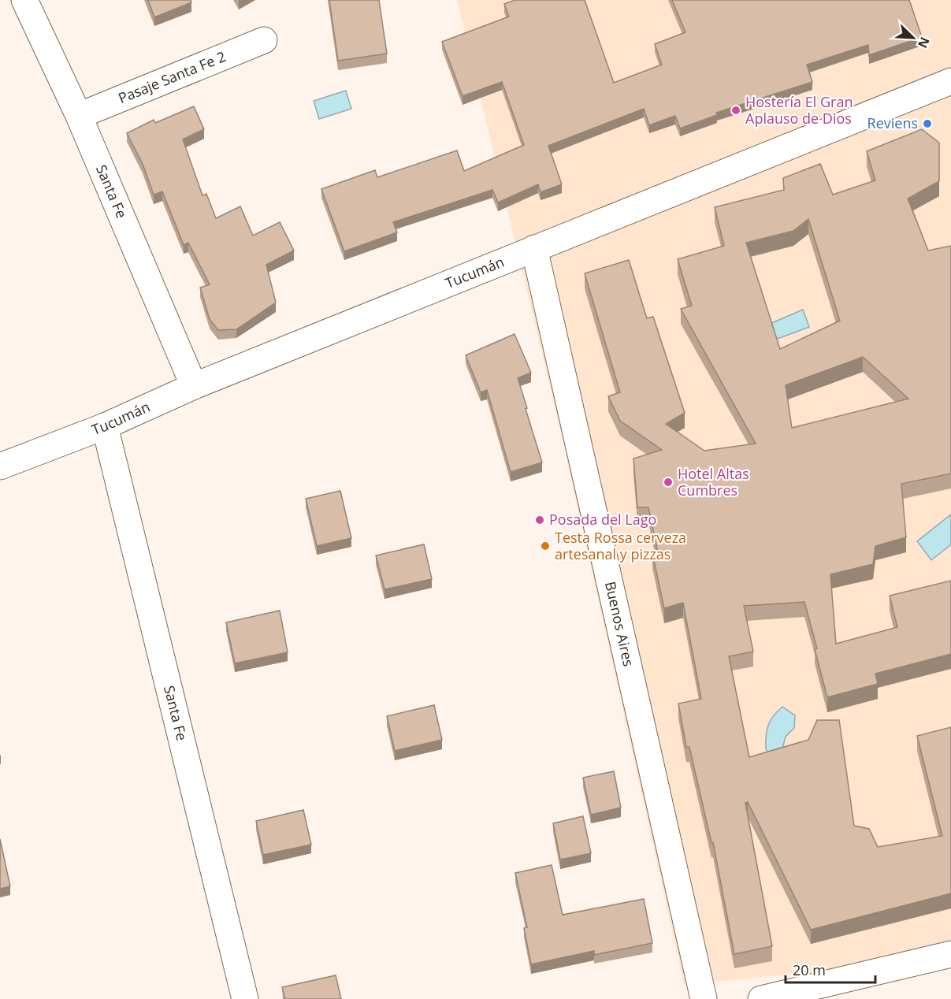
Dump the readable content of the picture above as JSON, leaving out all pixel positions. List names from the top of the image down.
{
  "streets": {
    "street": [
      "Pasaje Santa Fe 2",
      "Santa Fe",
      "Tucumán",
      "Buenos Aires"
    ]
  },
  "crossings": [
    ["Pasaje Santa Fe 2", "Santa Fe"],
    ["Santa Fe", "Tucumán"],
    ["Tucumán", "Buenos Aires"]
  ],
  "places": [
    "Hostería El Gran Aplauso de Dios",
    "Reviens",
    "Hotel Altas Cumbres",
    "Posada del Lago",
    "Testa Rossa cerveza artesanal y pizzas"
  ],
  "scale_bar": "20 m",
  "north": "bottom right"
}
